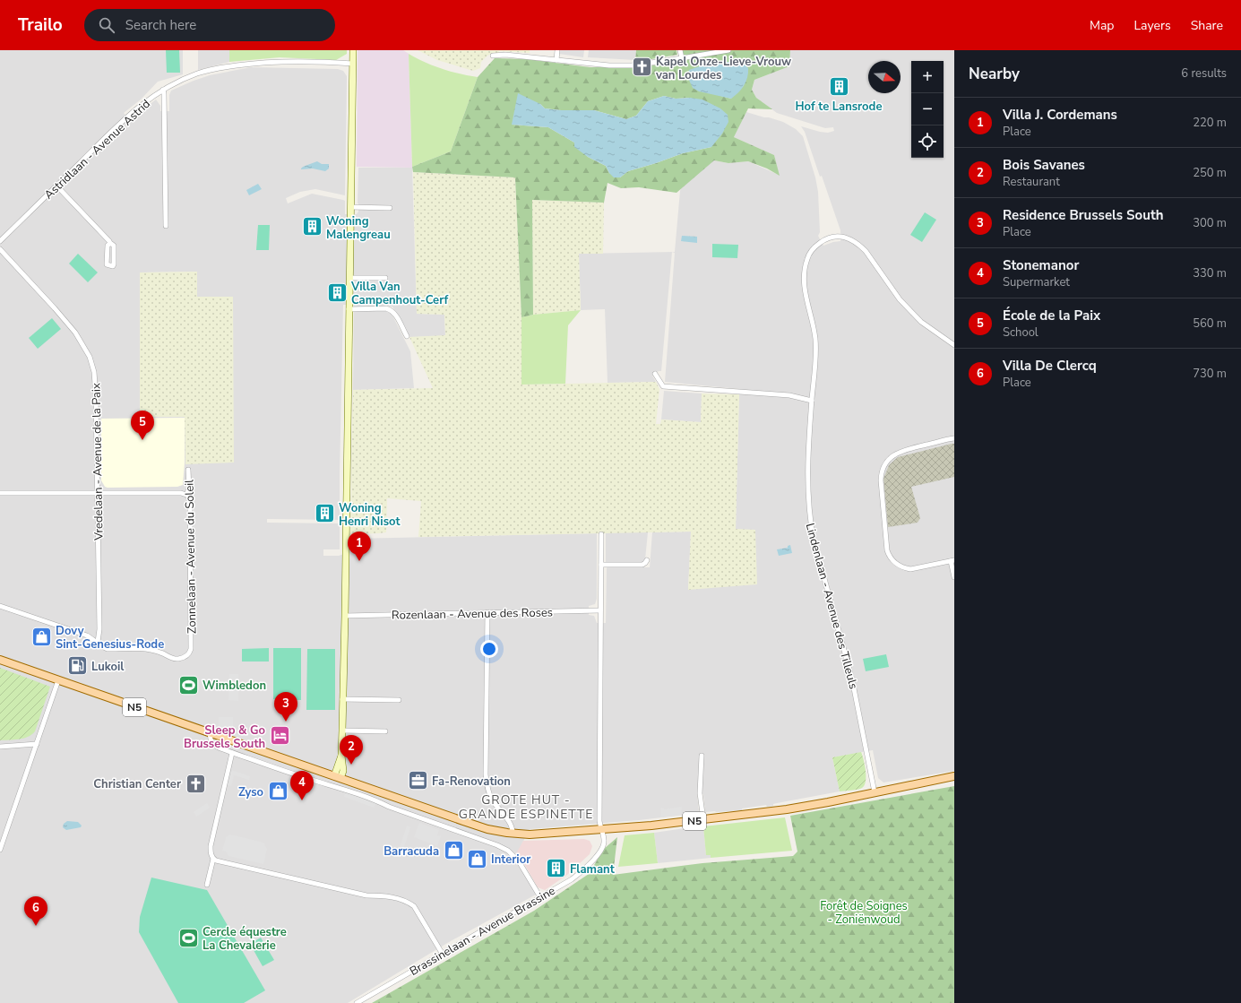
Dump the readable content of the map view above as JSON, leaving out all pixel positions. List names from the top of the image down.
{
  "streets": {
    "main road": ["N5"],
    "street": [
      "Astridlaan - Avenue Astrid",
      "Vredelaan - Avenue de la Paix",
      "Zonnelaan - Avenue du Soleil",
      "Lindenlaan - Avenue des Tilleuls",
      "Rozenlaan - Avenue des Roses",
      "Brassinelaan - Avenue Brassine"
    ]
  },
  "crossings": [
    ["Vredelaan - Avenue de la Paix", "Zonnelaan - Avenue du Soleil"],
    ["Lindenlaan - Avenue des Tilleuls", "N5"],
    ["Rozenlaan - Avenue des Roses", "Brassinelaan - Avenue Brassine"],
    ["N5", "Brassinelaan - Avenue Brassine"]
  ],
  "districts": ["GROTE HUT - GRANDE ESPINETTE"],
  "parks": ["Forêt de Soignes - Zoniënwoud"],
  "places": {
    "church": ["Kapel Onze-Lieve-Vrouw van Lourdes", "Christian Center"],
    "building": [
      "Hof te Lansrode",
      "Woning Malengreau",
      "Villa Van Campenhout-Cerf",
      "Woning Henri Nisot",
      "Flamant"
    ],
    "shop": [
      "Dovy Sint-Genesius-Rode",
      "Zyso",
      "Barracuda",
      "Interior"
    ],
    "fuel station": ["Lukoil"],
    "sports": ["Wimbledon", "Cercle équestre La Chevalerie"],
    "hotel": ["Sleep & Go Brussels South"],
    "office": ["Fa-Renovation"]
  },
  "north": "right",
  "page": {
    "header": "Trailo",
    "search": "Search here",
    "nav": ["Map", "Layers", "Share"],
    "heading": ["Nearby", "6 results"],
    "map_buttons": ["+", "−"],
    "list": [
      {
        "mark": "1",
        "name": "Villa J. Cordemans",
        "note": "Place",
        "value": "220 m"
      },
      {
        "mark": "2",
        "name": "Bois Savanes",
        "note": "Restaurant",
        "value": "250 m"
      },
      {
        "mark": "3",
        "name": "Residence Brussels South",
        "note": "Place",
        "value": "300 m"
      },
      {
        "mark": "4",
        "name": "Stonemanor",
        "note": "Supermarket",
        "value": "330 m"
      },
      {
        "mark": "5",
        "name": "École de la Paix",
        "note": "School",
        "value": "560 m"
      },
      {
        "mark": "6",
        "name": "Villa De Clercq",
        "note": "Place",
        "value": "730 m"
      }
    ],
    "pins": [
      "5",
      "1",
      "3",
      "2",
      "4",
      "6"
    ]
  }
}
